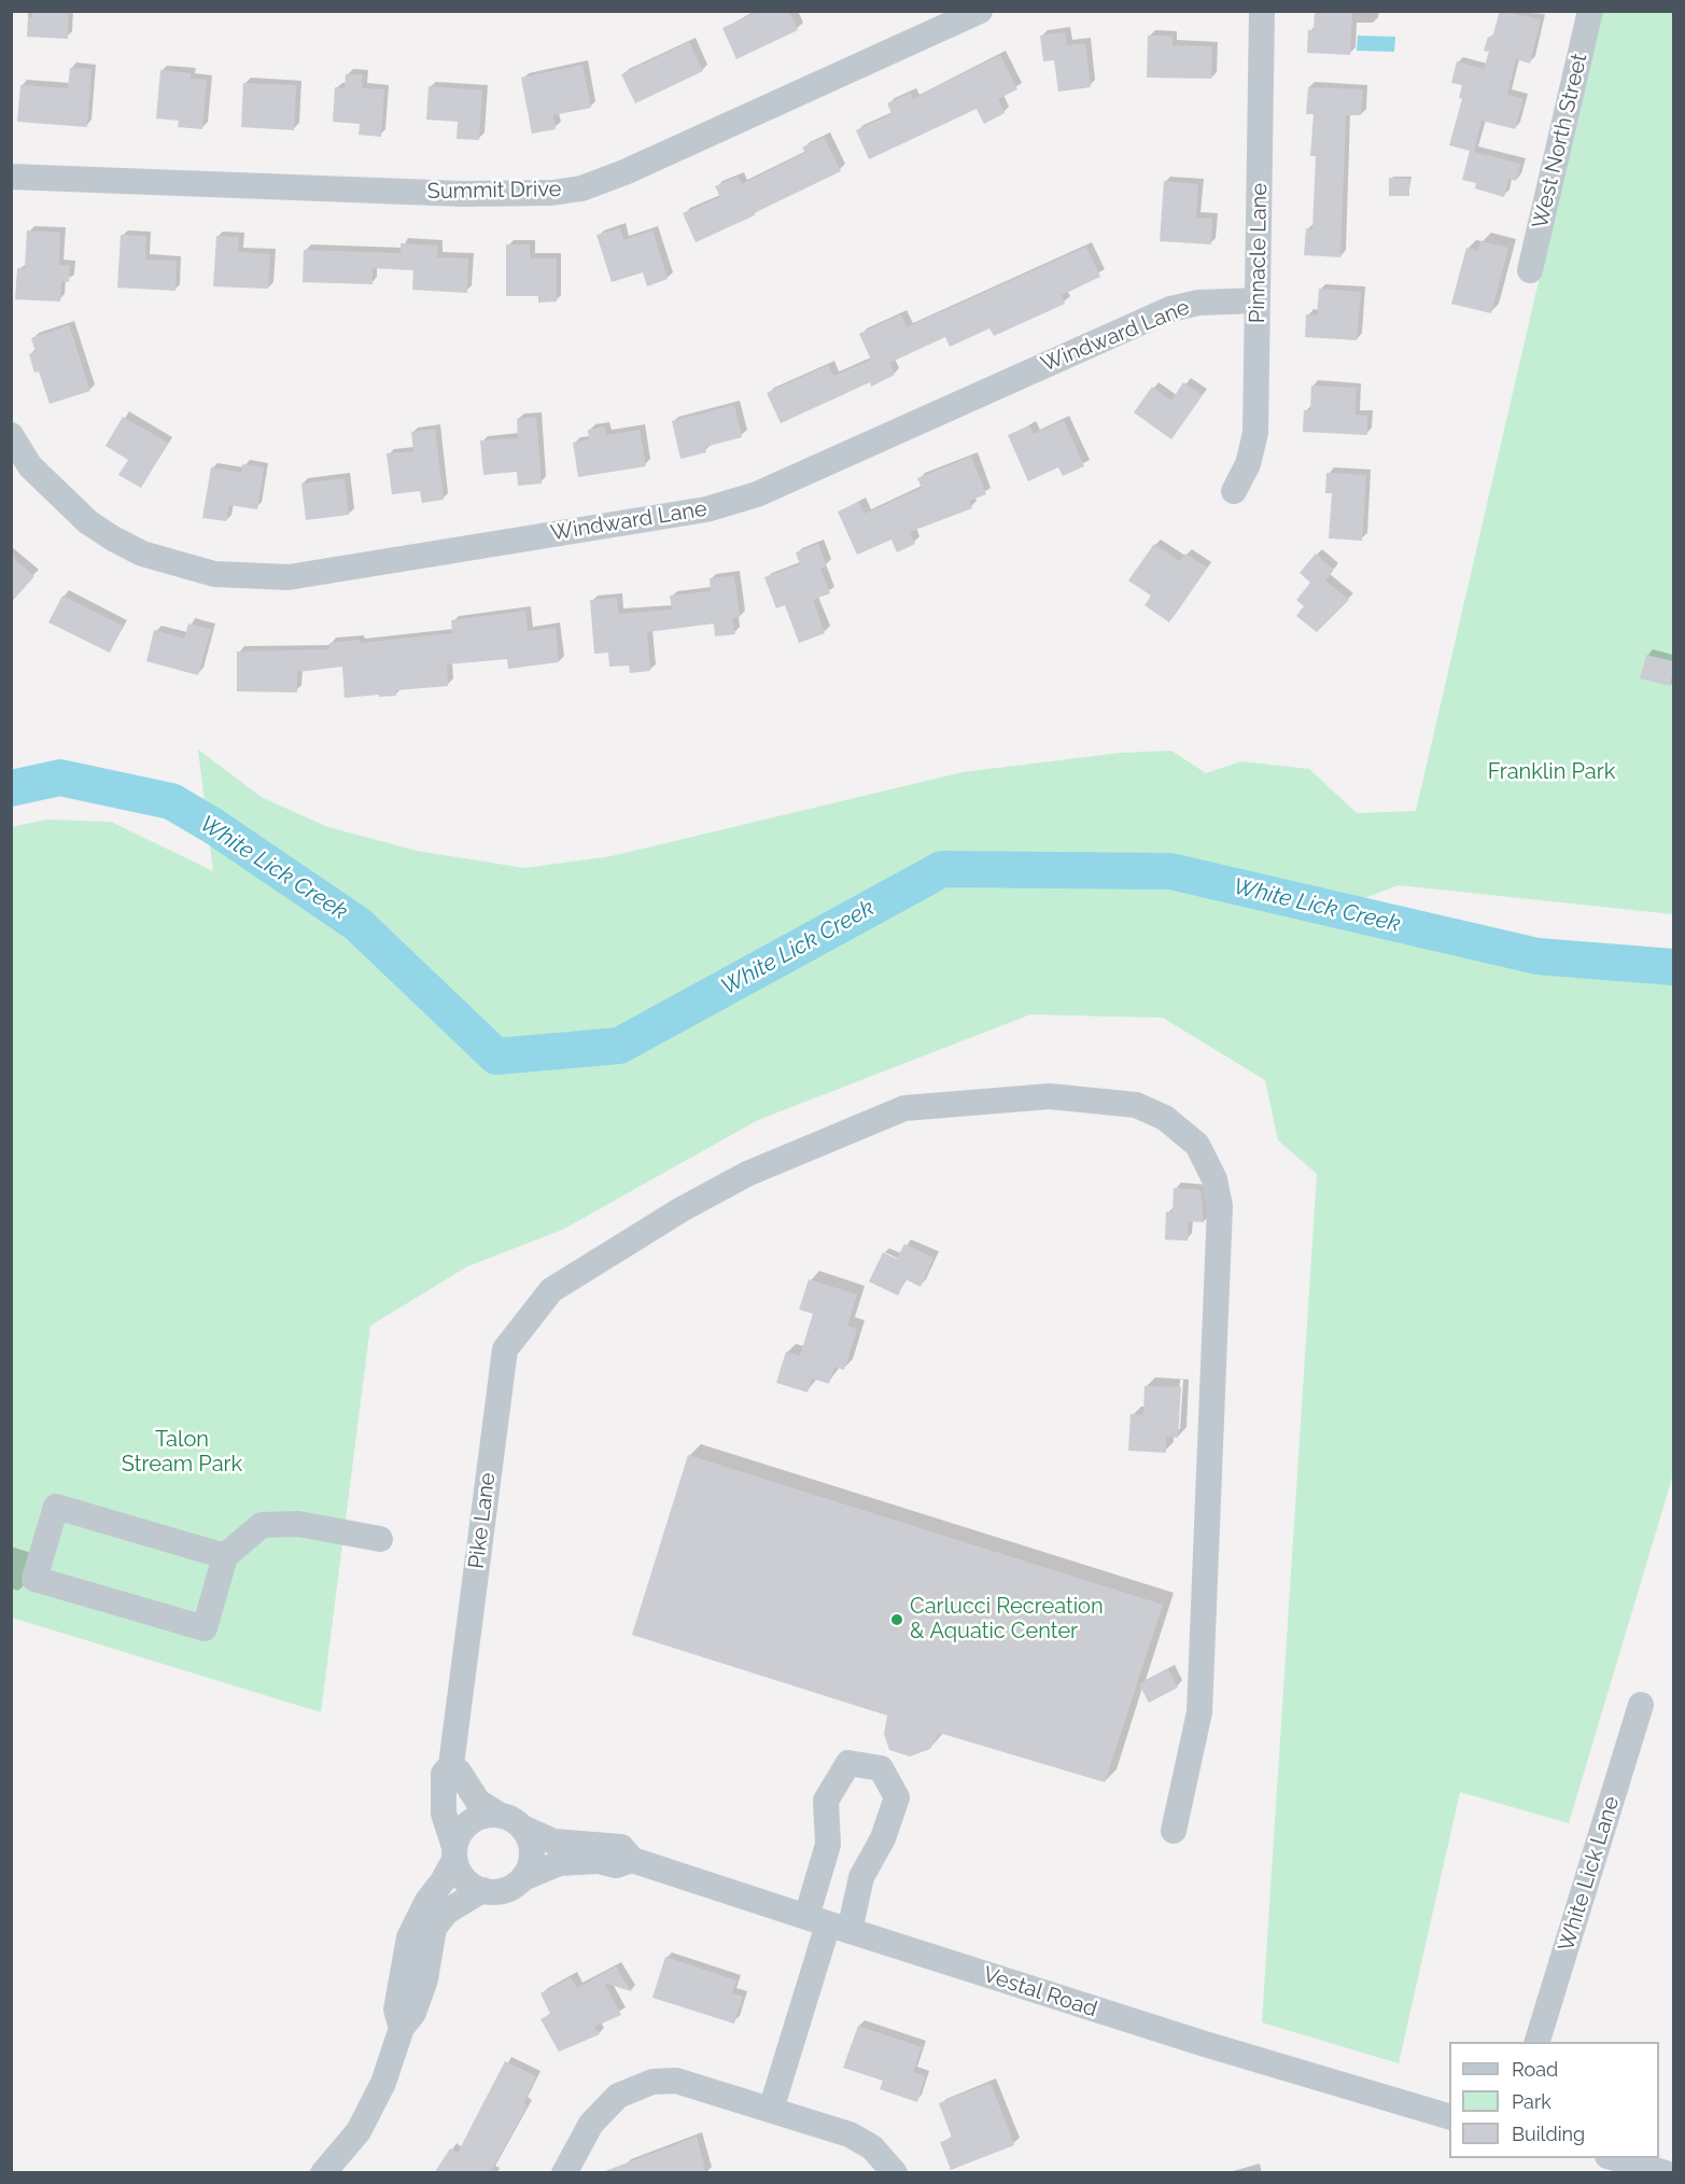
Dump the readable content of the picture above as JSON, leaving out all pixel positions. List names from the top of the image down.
{
  "streets": {
    "street": [
      "West North Street",
      "Summit Drive",
      "Pinnacle Lane",
      "Windward Lane",
      "Pike Lane",
      "White Lick Lane",
      "Vestal Road"
    ]
  },
  "crossings": [
    ["Pinnacle Lane", "Windward Lane"],
    ["Pike Lane", "Vestal Road"]
  ],
  "water": ["White Lick Creek"],
  "parks": ["Franklin Park", "Talon Stream Park"],
  "places": ["Carlucci Recreation & Aquatic Center"],
  "legend": ["Road", "Park", "Building"]
}
